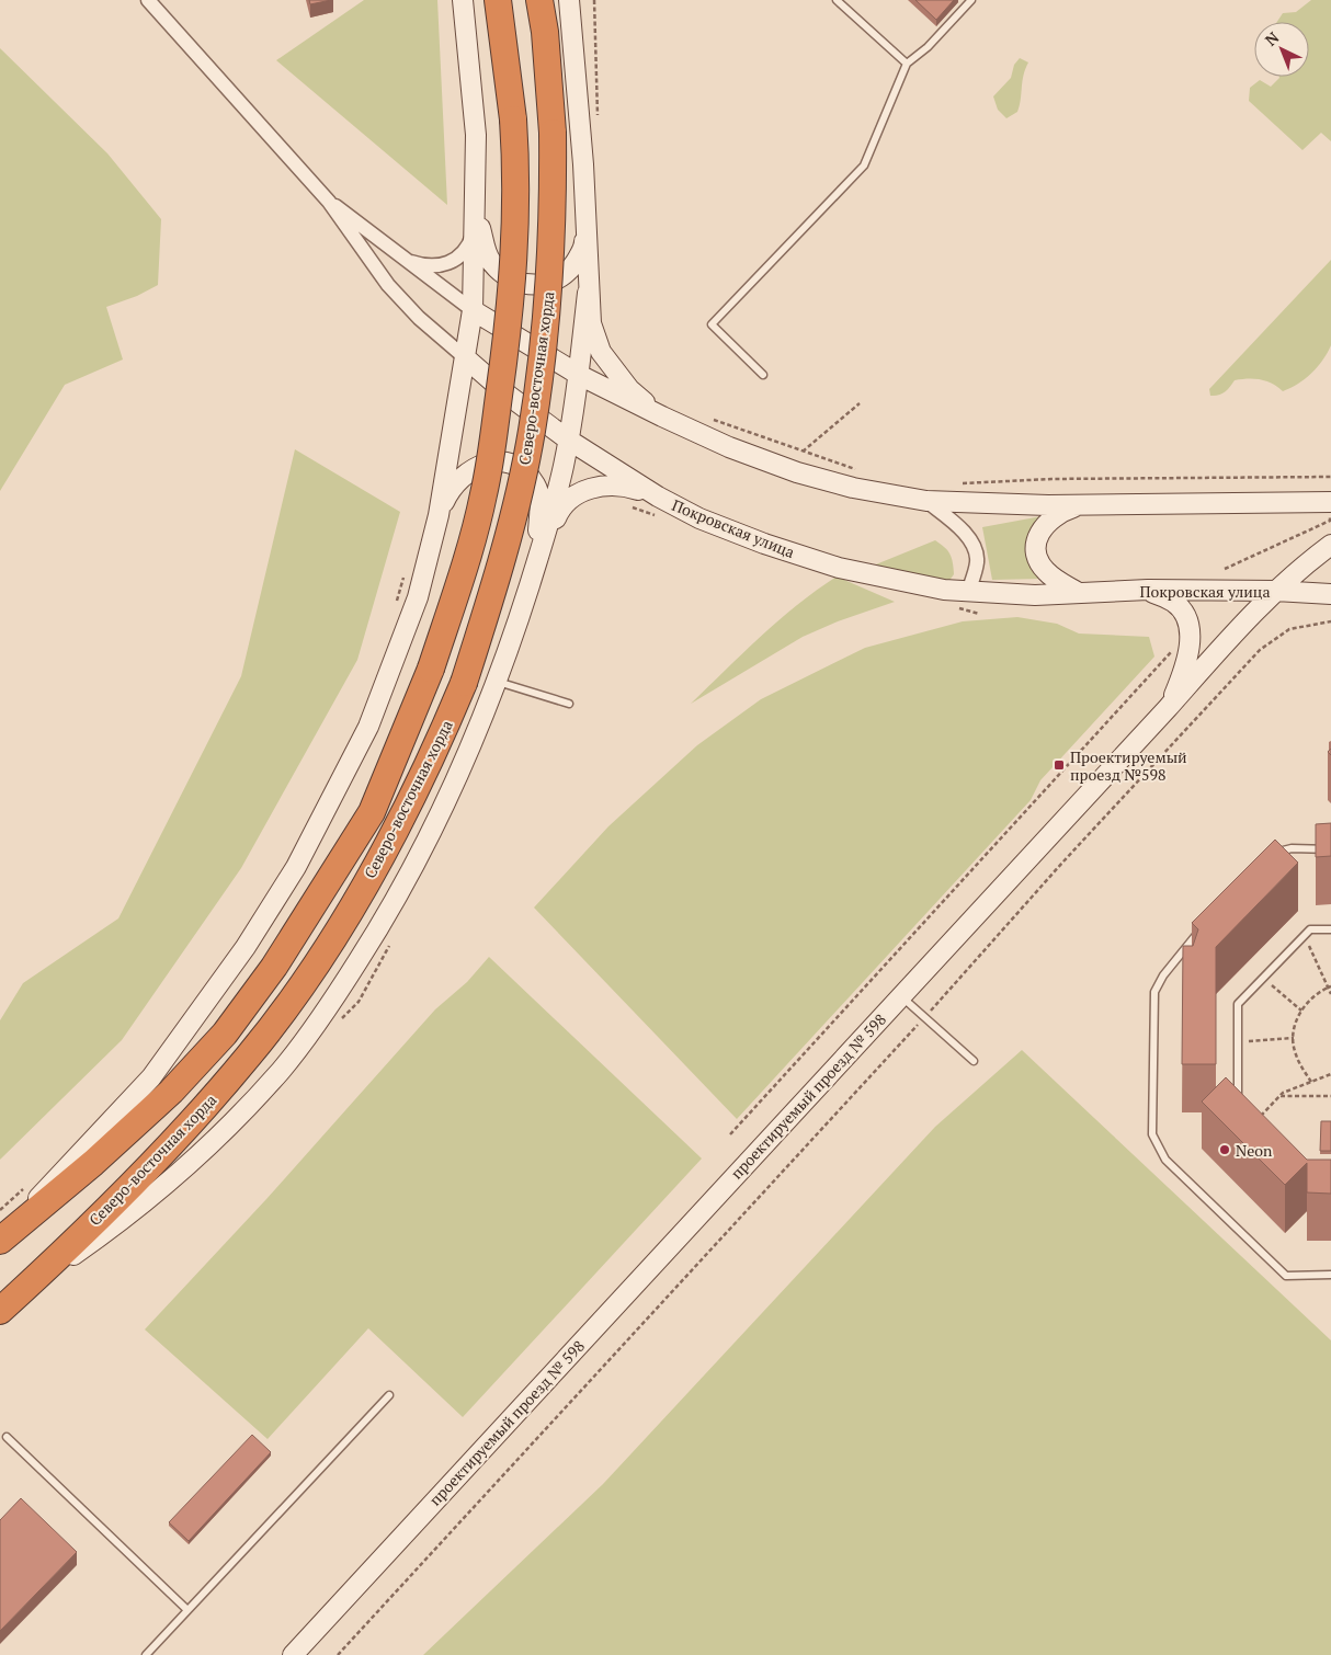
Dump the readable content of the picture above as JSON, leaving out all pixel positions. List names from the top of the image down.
{
  "streets": {
    "highway": ["Северо-восточная хорда"],
    "main road": ["Покровская улица", "проектируемый проезд № 598"]
  },
  "crossings": [
    ["Покровская улица", "проектируемый проезд № 598"]
  ],
  "places": {
    "transit": ["Проектируемый проезд №598"],
    "other": ["Neon"]
  },
  "north": "top left"
}
